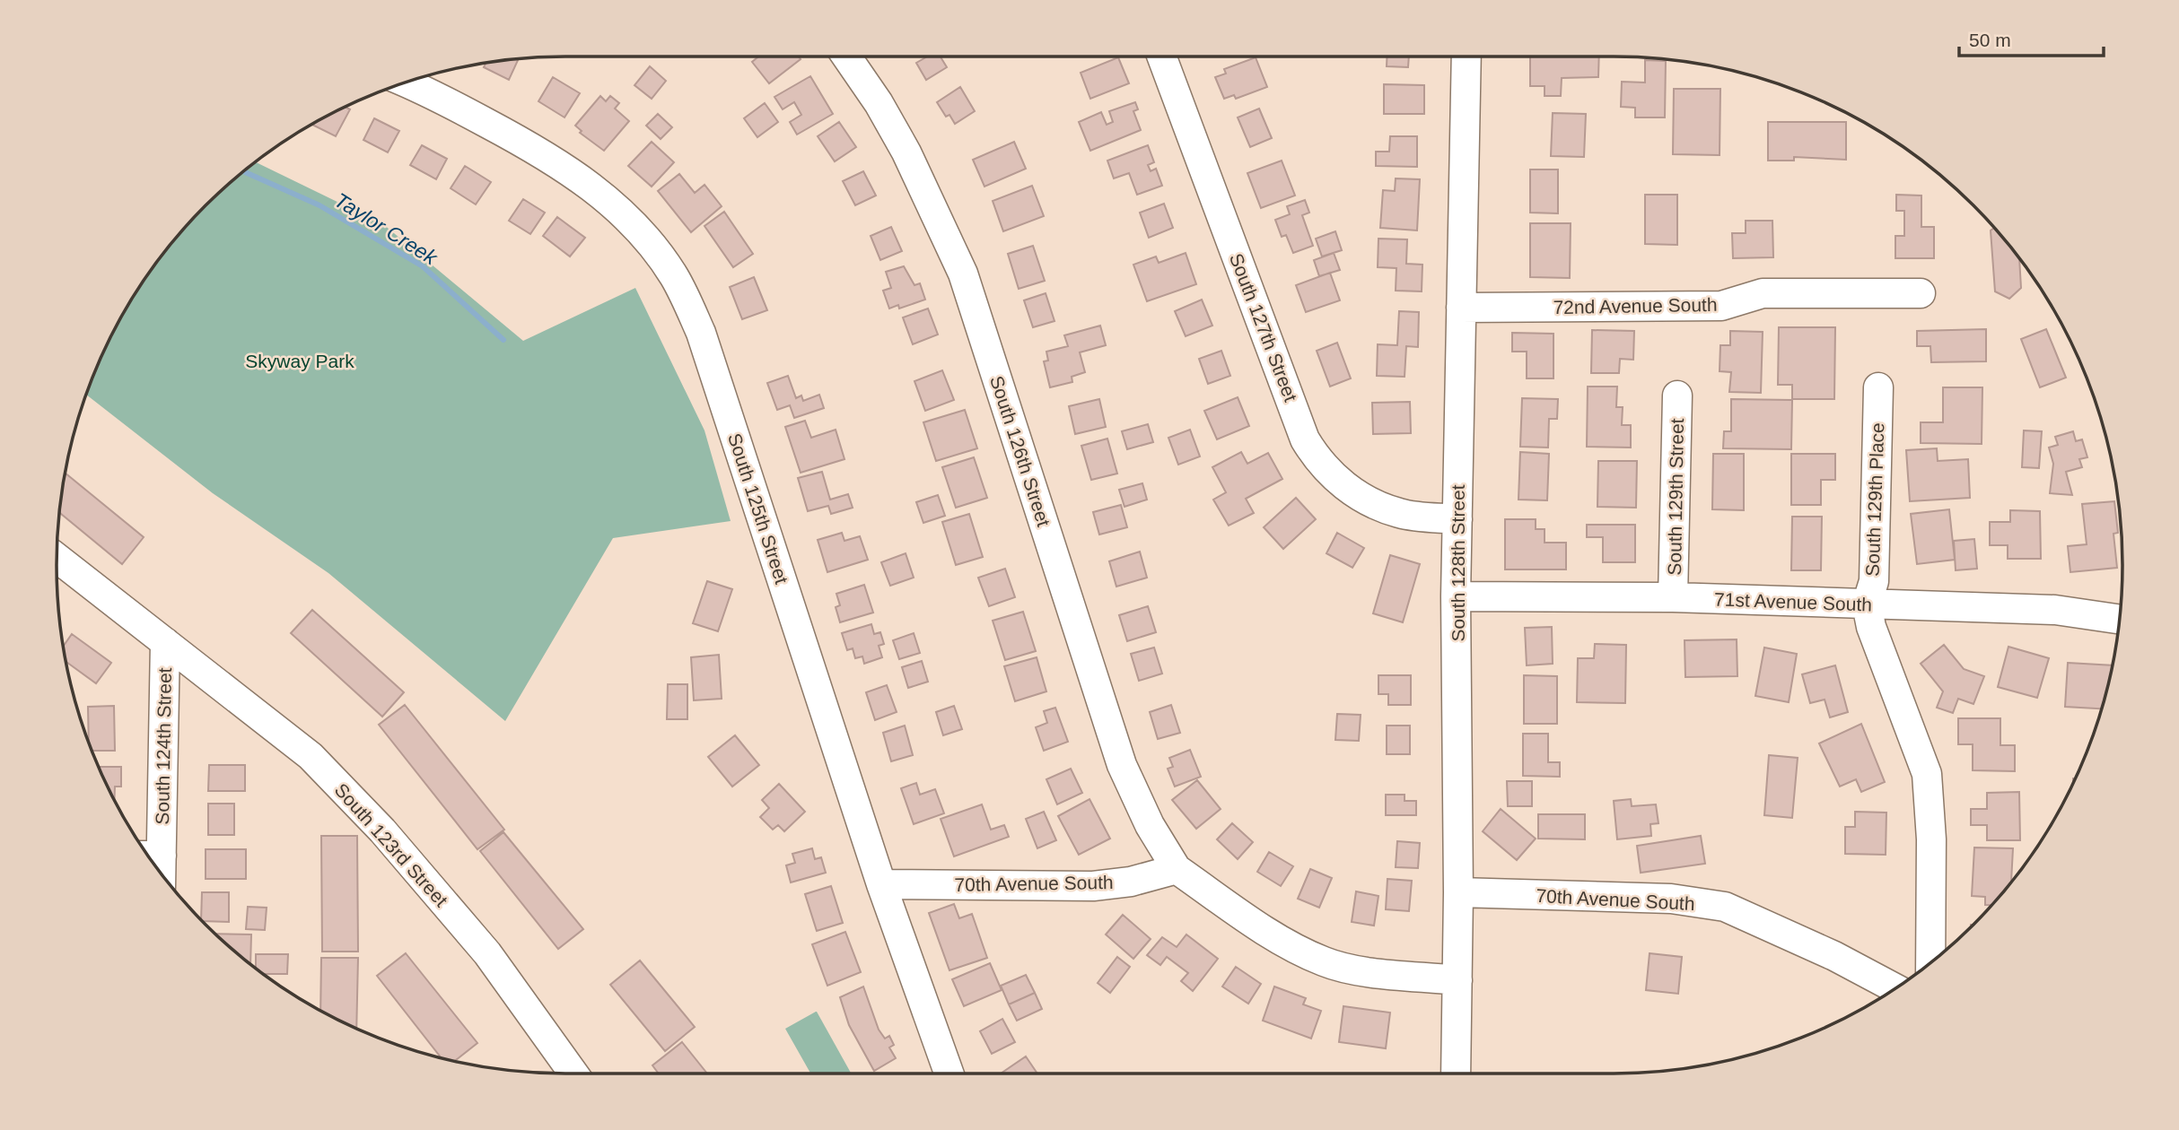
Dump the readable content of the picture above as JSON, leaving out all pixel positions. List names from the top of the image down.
{
  "streets": {
    "street": [
      "72nd Avenue South",
      "South 127th Street",
      "South 126th Street",
      "South 129th Street",
      "South 129th Place",
      "South 125th Street",
      "South 128th Street",
      "71st Avenue South",
      "South 124th Street",
      "South 123rd Street",
      "70th Avenue South"
    ]
  },
  "crossings": [
    ["72nd Avenue South", "South 128th Street"],
    ["South 127th Street", "South 128th Street"],
    ["South 126th Street", "70th Avenue South"],
    ["South 129th Street", "71st Avenue South"],
    ["South 129th Place", "71st Avenue South"],
    ["South 125th Street", "70th Avenue South"],
    ["South 128th Street", "71st Avenue South"],
    ["South 128th Street", "70th Avenue South"],
    ["South 124th Street", "South 123rd Street"]
  ],
  "water": ["Taylor Creek"],
  "parks": ["Skyway Park"],
  "scale_bar": "50 m"
}
